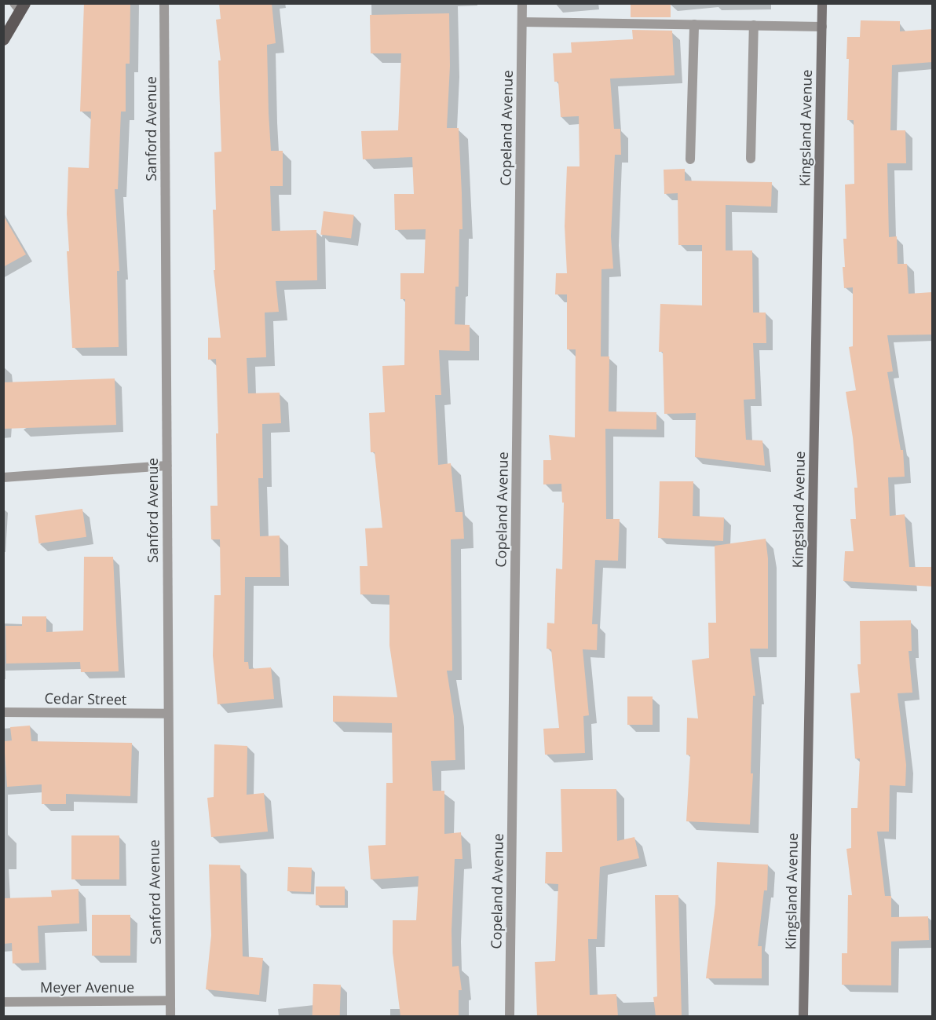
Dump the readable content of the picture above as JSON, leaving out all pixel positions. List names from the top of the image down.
{
  "streets": {
    "main road": ["Kingsland Avenue"],
    "street": [
      "Copeland Avenue",
      "Sanford Avenue",
      "Cedar Street",
      "Meyer Avenue"
    ]
  },
  "crossings": [
    ["Sanford Avenue", "Cedar Street"],
    ["Sanford Avenue", "Meyer Avenue"]
  ]
}
